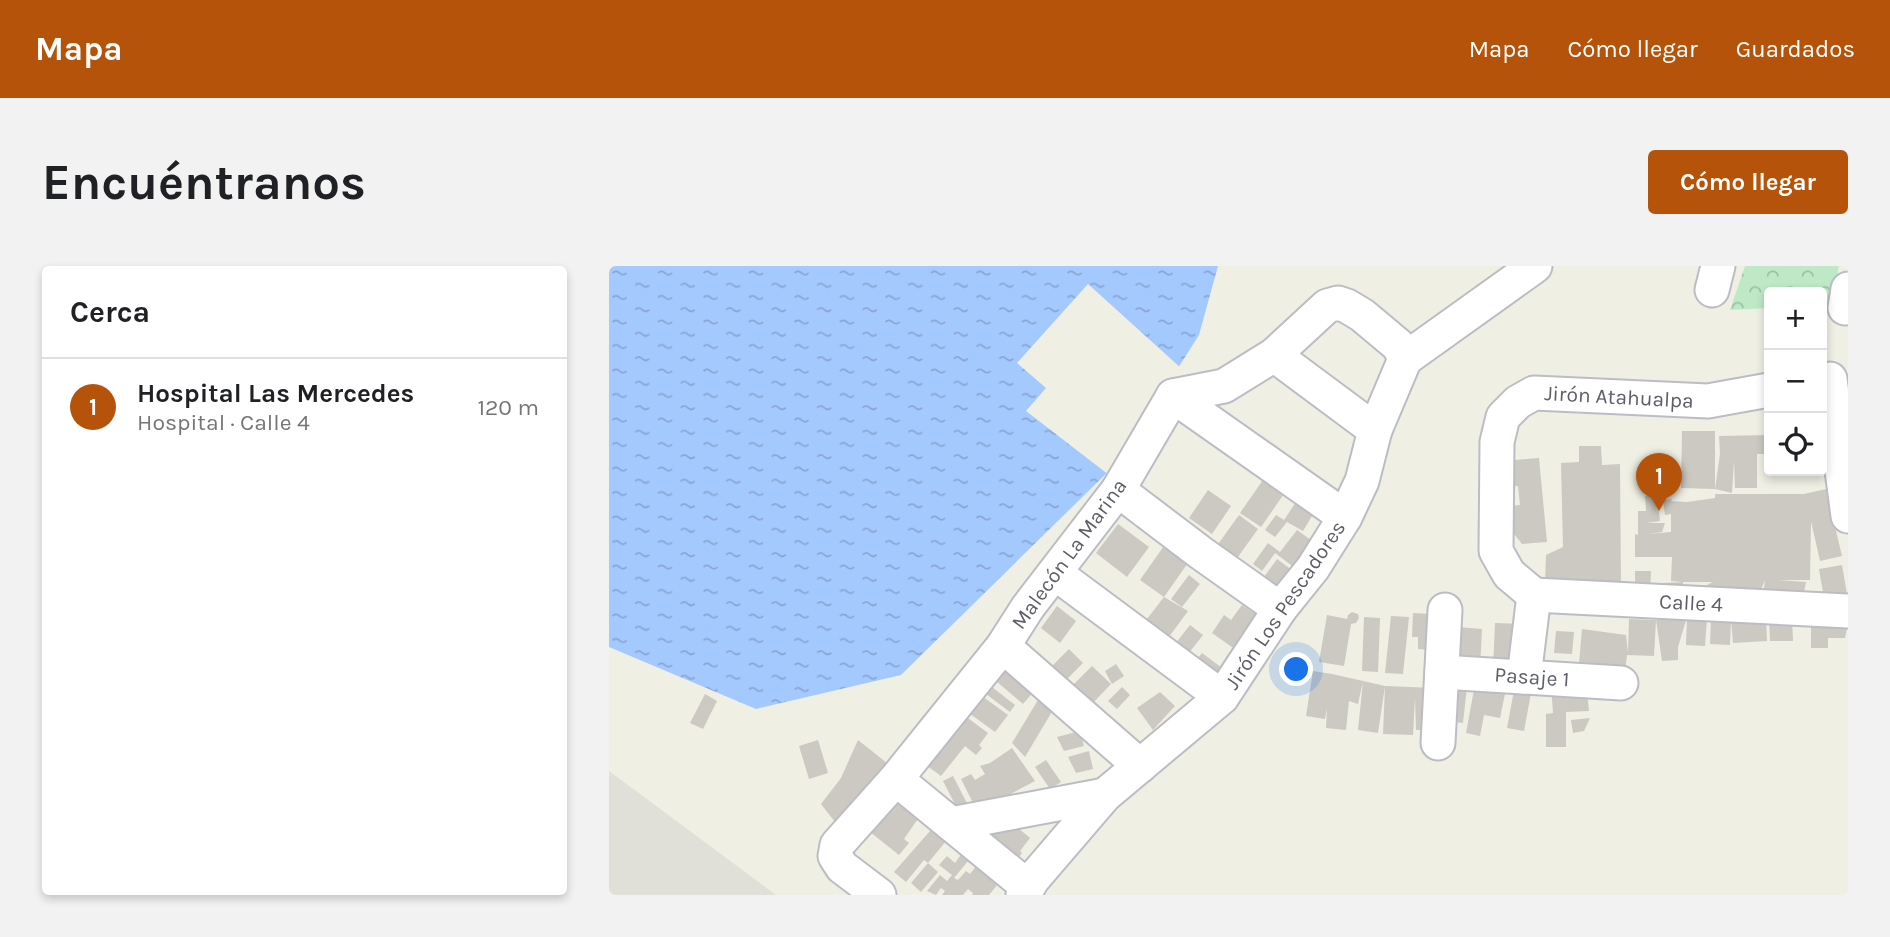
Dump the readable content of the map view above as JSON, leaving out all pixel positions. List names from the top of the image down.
{
  "streets": {
    "street": [
      "Jirón Atahualpa",
      "Malecón La Marina",
      "Calle 4",
      "Jirón Los Pescadores",
      "Pasaje 1"
    ]
  },
  "crossings": [
    ["Jirón Atahualpa", "Calle 4"]
  ],
  "page": {
    "header": "Mapa",
    "nav": ["Mapa", "Cómo llegar", "Guardados"],
    "buttons": "Cómo llegar",
    "title": "Encuéntranos",
    "heading": "Cerca",
    "map_buttons": ["+", "−"],
    "list": [
      {
        "mark": "1",
        "name": "Hospital Las Mercedes",
        "note": "Hospital · Calle 4",
        "value": "120 m"
      }
    ],
    "pins": "1"
  }
}
